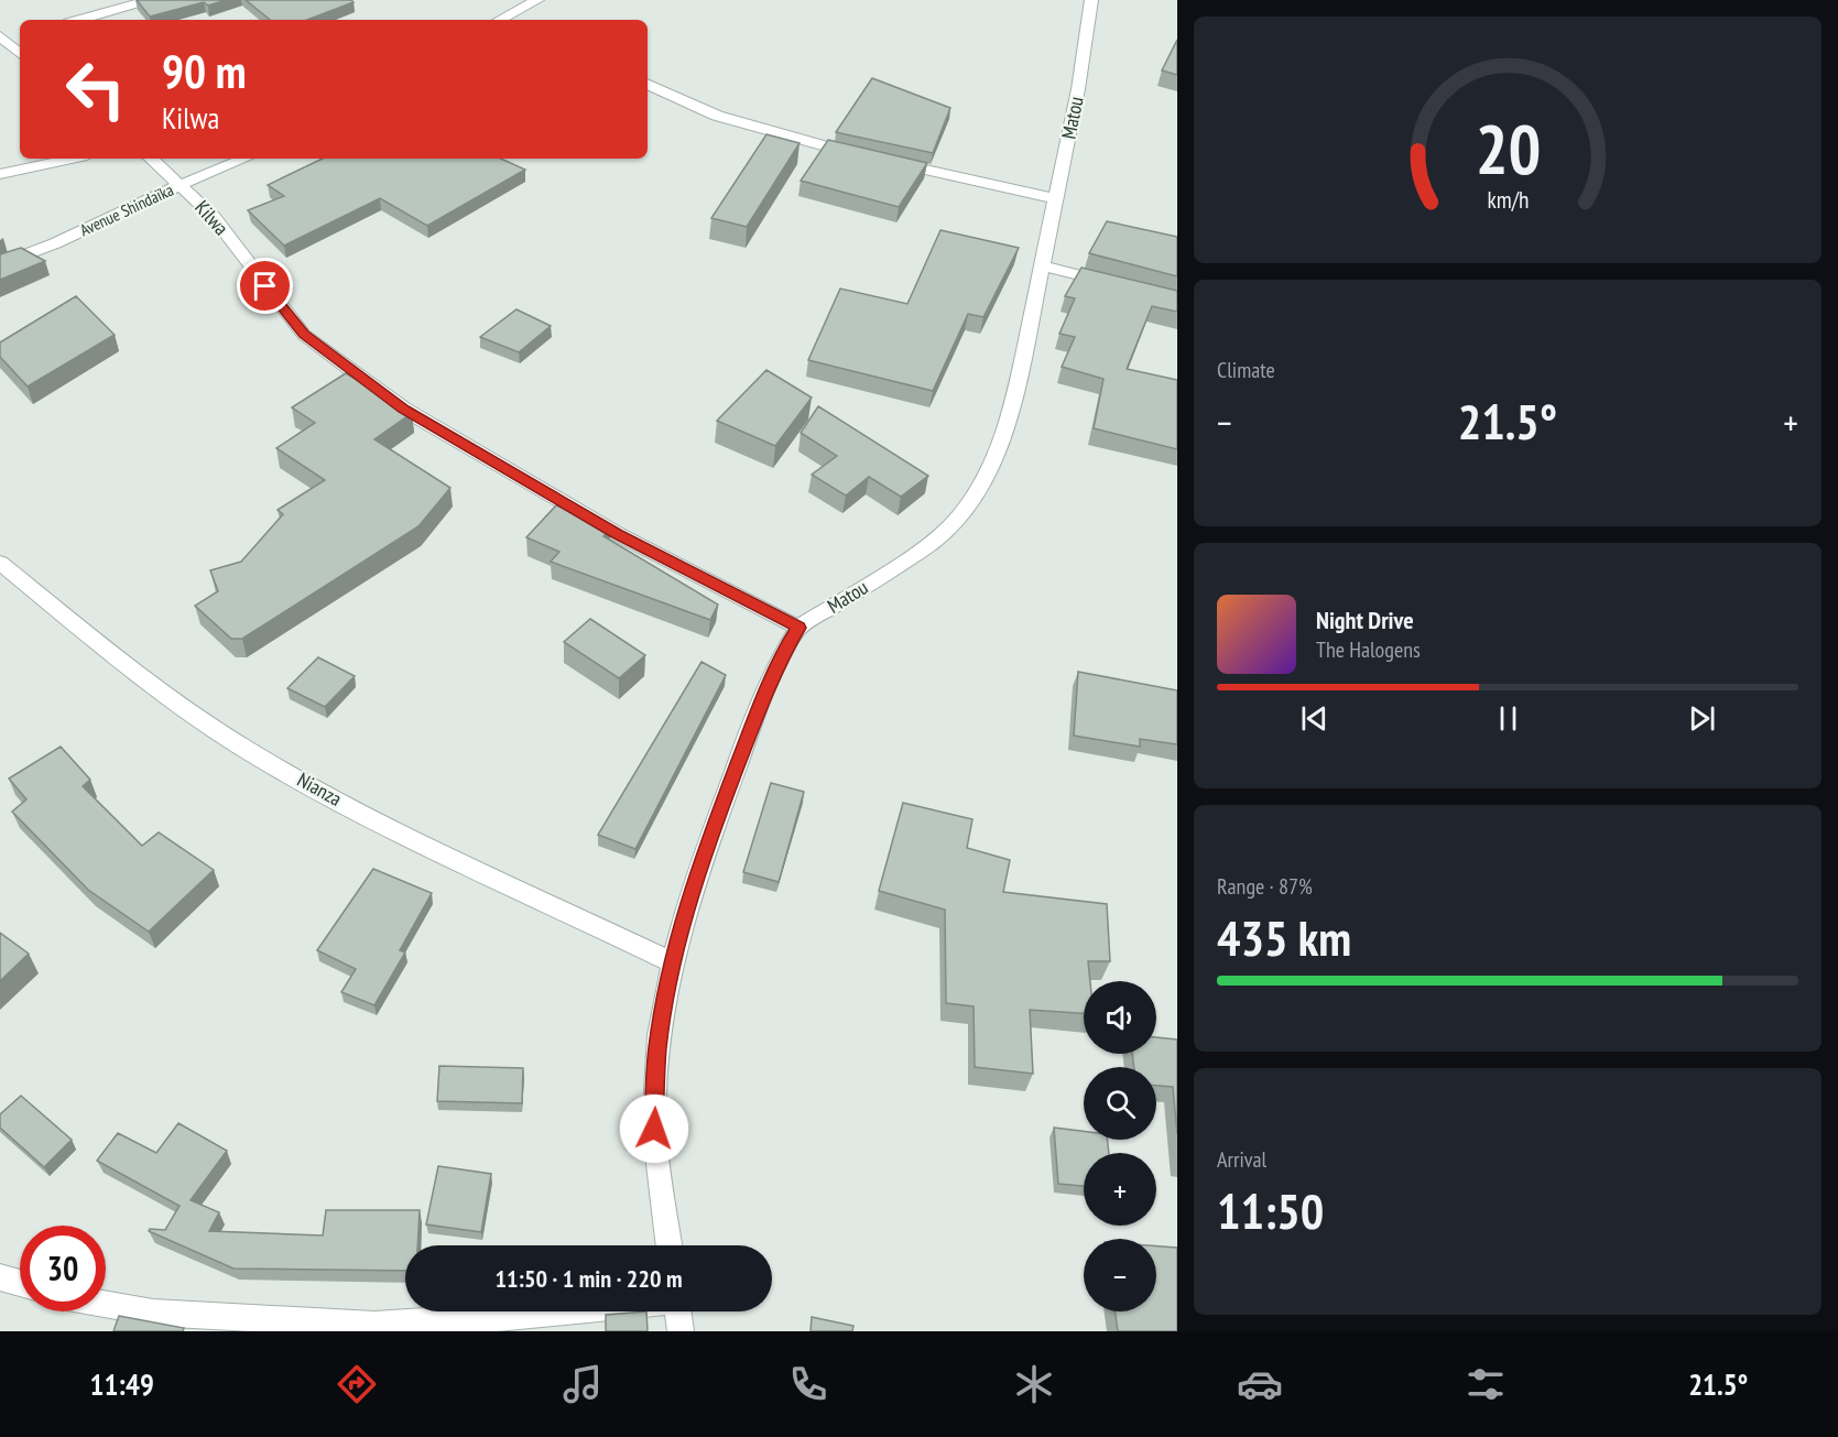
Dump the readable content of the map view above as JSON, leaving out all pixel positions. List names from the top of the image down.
{
  "streets": {
    "street": [
      "Matou",
      "Avenue Shindaïka",
      "Kilwa",
      "Nianza"
    ]
  },
  "crossings": [
    ["Matou", "Kilwa"],
    ["Matou", "Nianza"],
    ["Avenue Shindaïka", "Kilwa"]
  ],
  "page": {
    "turn": ["90 m", "Kilwa"],
    "tile": [
      "Climate",
      ["Range · 87%", "435 km"],
      ["Arrival", "11:50"]
    ],
    "heat": ["−", "21.5°", "+"],
    "song": ["Night Drive", "The Halogens"],
    "map_buttons": ["+", "−"],
    "limit": "30",
    "trip": "11:50 · 1 min · 220 m",
    "tabs": ["11:49", "21.5°"],
    "gauge": ["20", "km/h"]
  }
}
